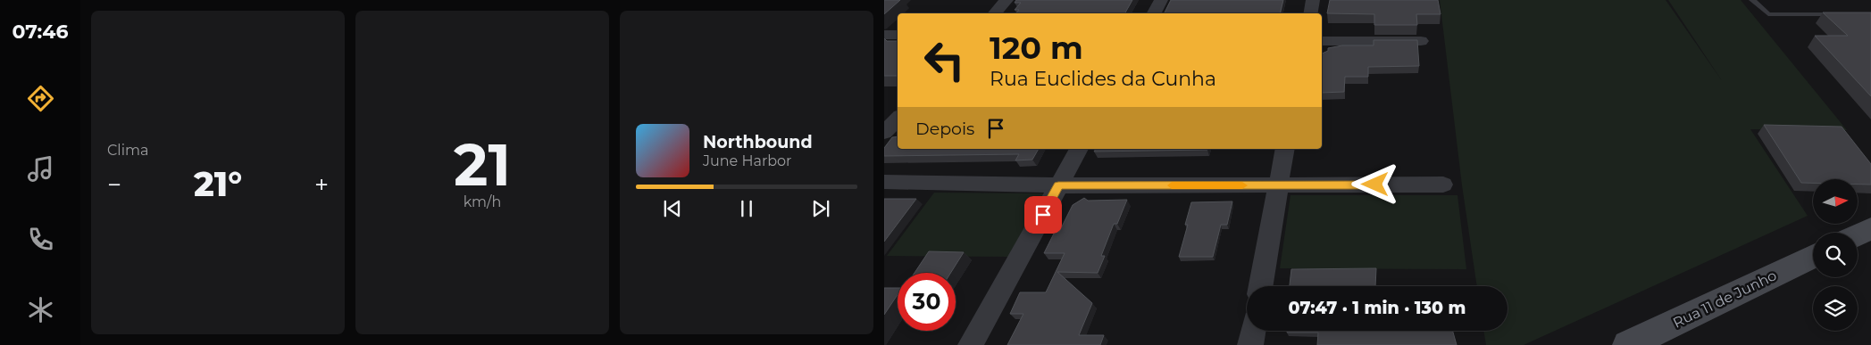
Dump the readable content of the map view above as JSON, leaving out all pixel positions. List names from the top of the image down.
{
  "streets": {
    "street": ["Rua 11 de Junho"]
  },
  "north": "right",
  "page": {
    "tabs": "07:46",
    "tile": [
      "Clima",
      ["21", "km/h"]
    ],
    "turn": ["120 m", "Rua Euclides da Cunha"],
    "then": "Depois",
    "song": ["Northbound", "June Harbor"],
    "heat": ["−", "21°", "+"],
    "limit": "30",
    "trip": "07:47 · 1 min · 130 m"
  }
}
